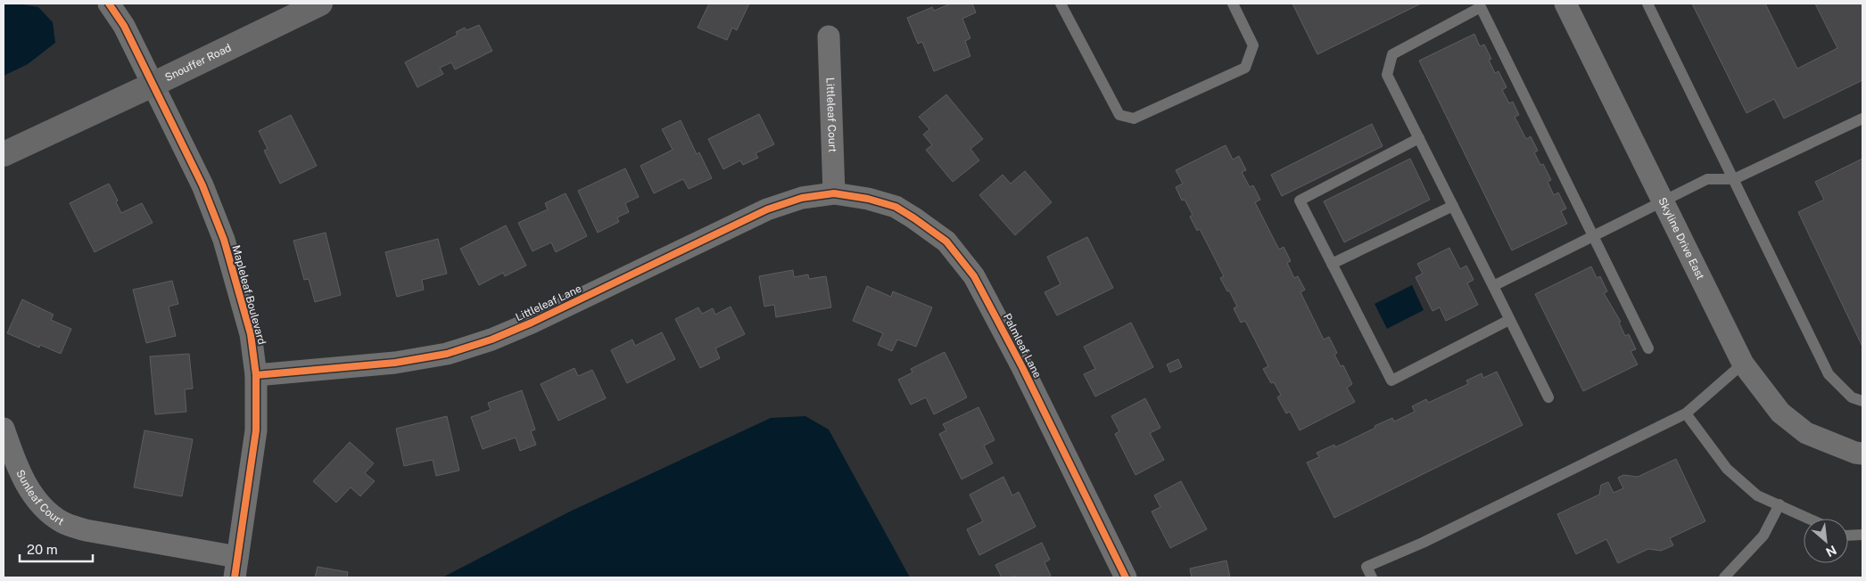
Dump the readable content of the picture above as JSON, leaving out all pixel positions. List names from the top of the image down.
{
  "streets": {
    "main road": ["Snouffer Road"],
    "street": [
      "Littleleaf Court",
      "Skyline Drive East",
      "Mapleleaf Boulevard",
      "Littleleaf Lane",
      "Palmleaf Lane",
      "Sunleaf Court"
    ]
  },
  "crossings": [
    ["Snouffer Road", "Mapleleaf Boulevard"],
    ["Littleleaf Court", "Littleleaf Lane"],
    ["Littleleaf Court", "Palmleaf Lane"],
    ["Mapleleaf Boulevard", "Littleleaf Lane"],
    ["Mapleleaf Boulevard", "Sunleaf Court"],
    ["Littleleaf Lane", "Palmleaf Lane"]
  ],
  "scale_bar": "20 m",
  "north": "bottom right"
}
